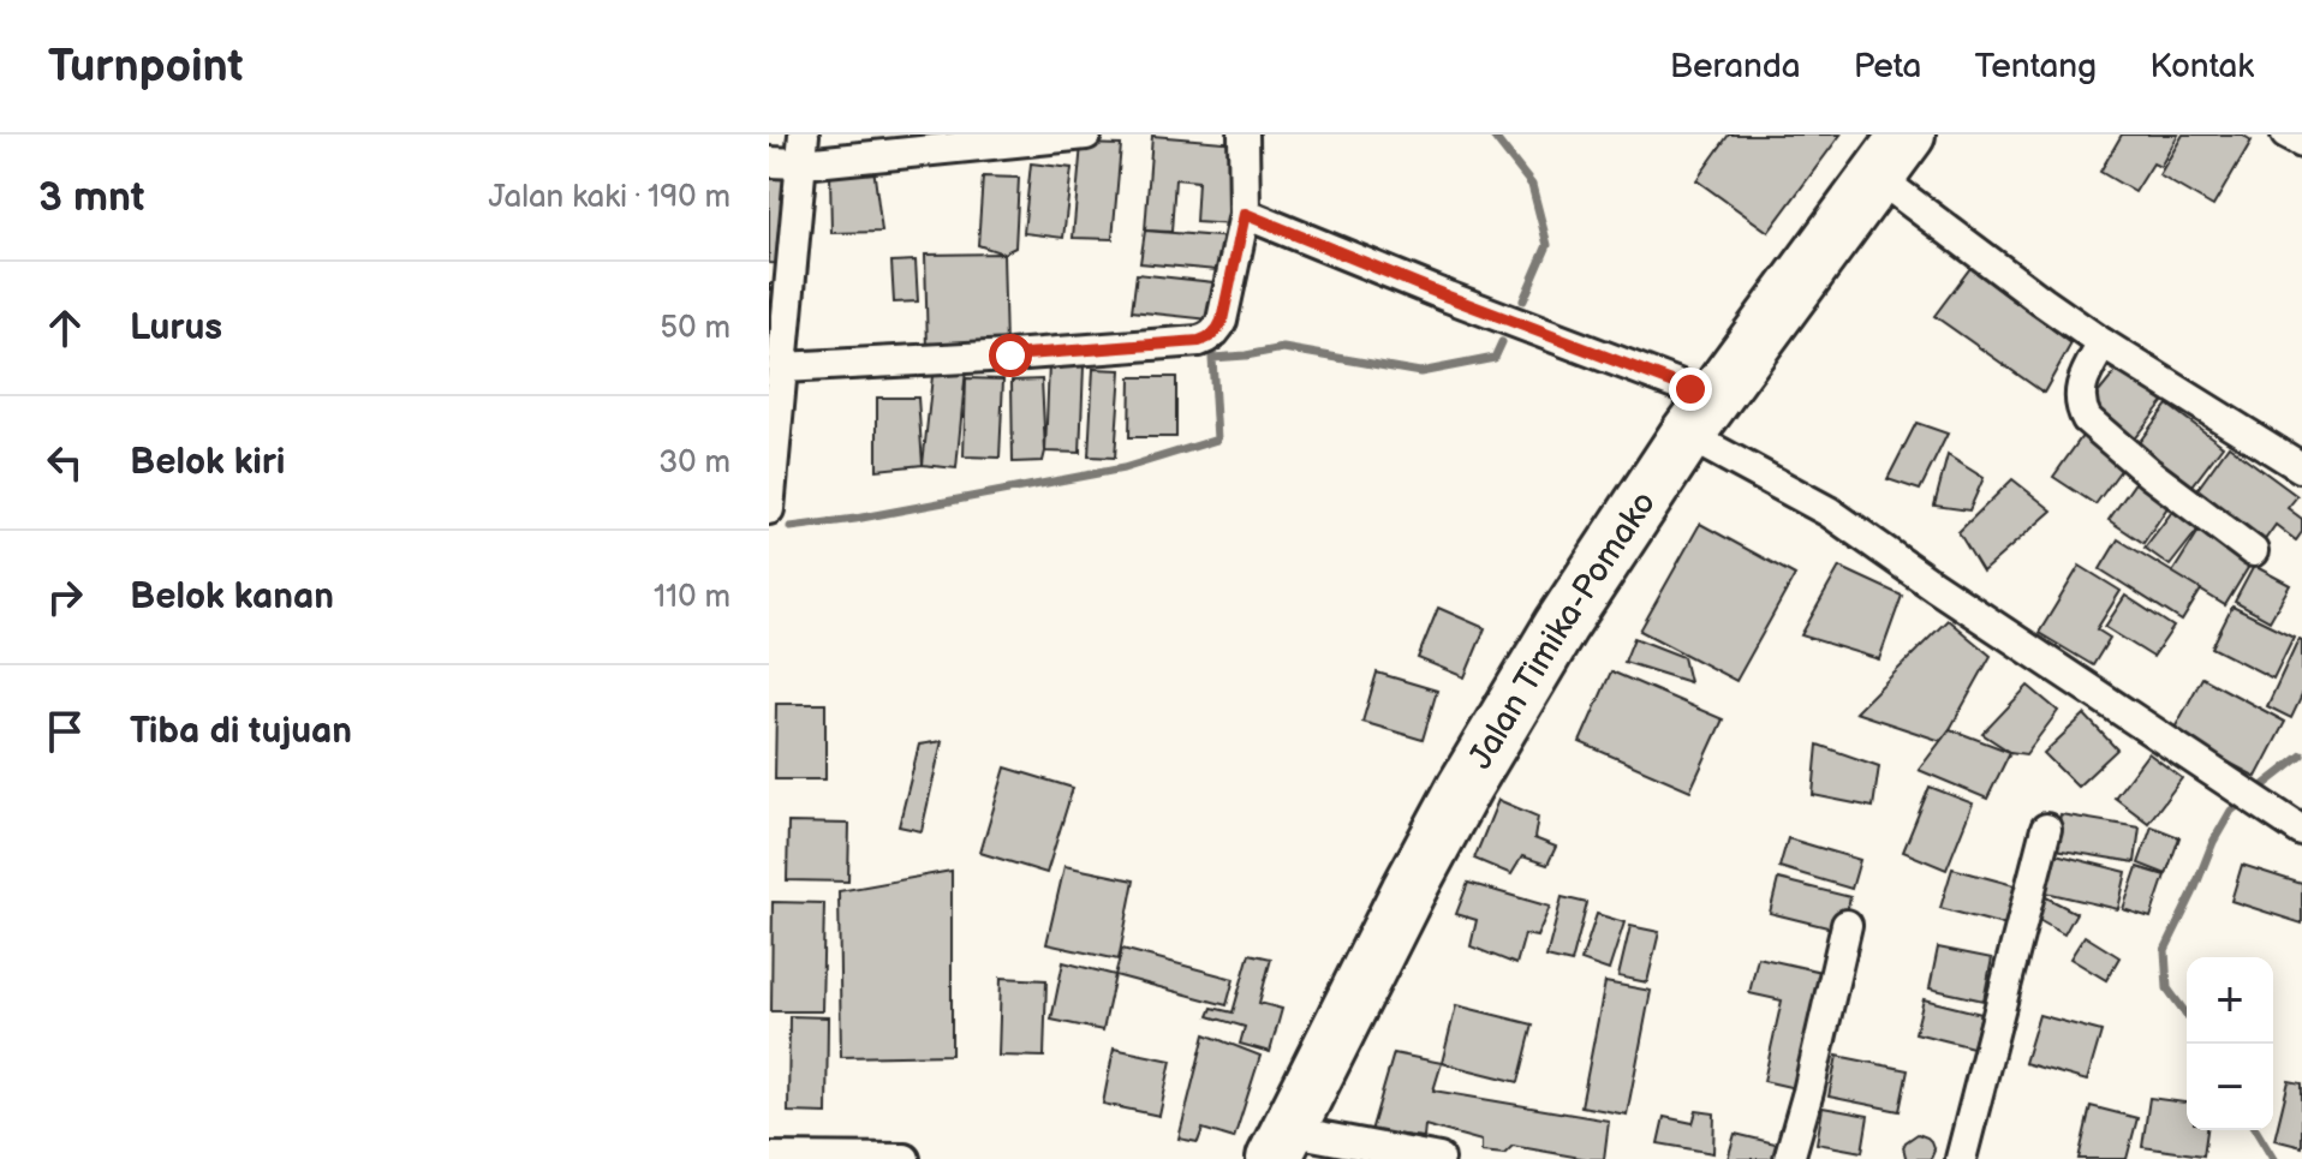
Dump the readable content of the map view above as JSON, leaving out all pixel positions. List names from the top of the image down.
{
  "streets": {
    "highway": ["Jalan Timika-Pomako"]
  },
  "page": {
    "header": "Turnpoint",
    "nav": [
      "Beranda",
      "Peta",
      "Tentang",
      "Kontak"
    ],
    "heading": ["3 mnt", "Jalan kaki · 190 m"],
    "list": [
      ["Lurus", "50 m"],
      ["Belok kiri", "30 m"],
      ["Belok kanan", "110 m"],
      "Tiba di tujuan"
    ],
    "map_buttons": ["+", "−"]
  }
}
